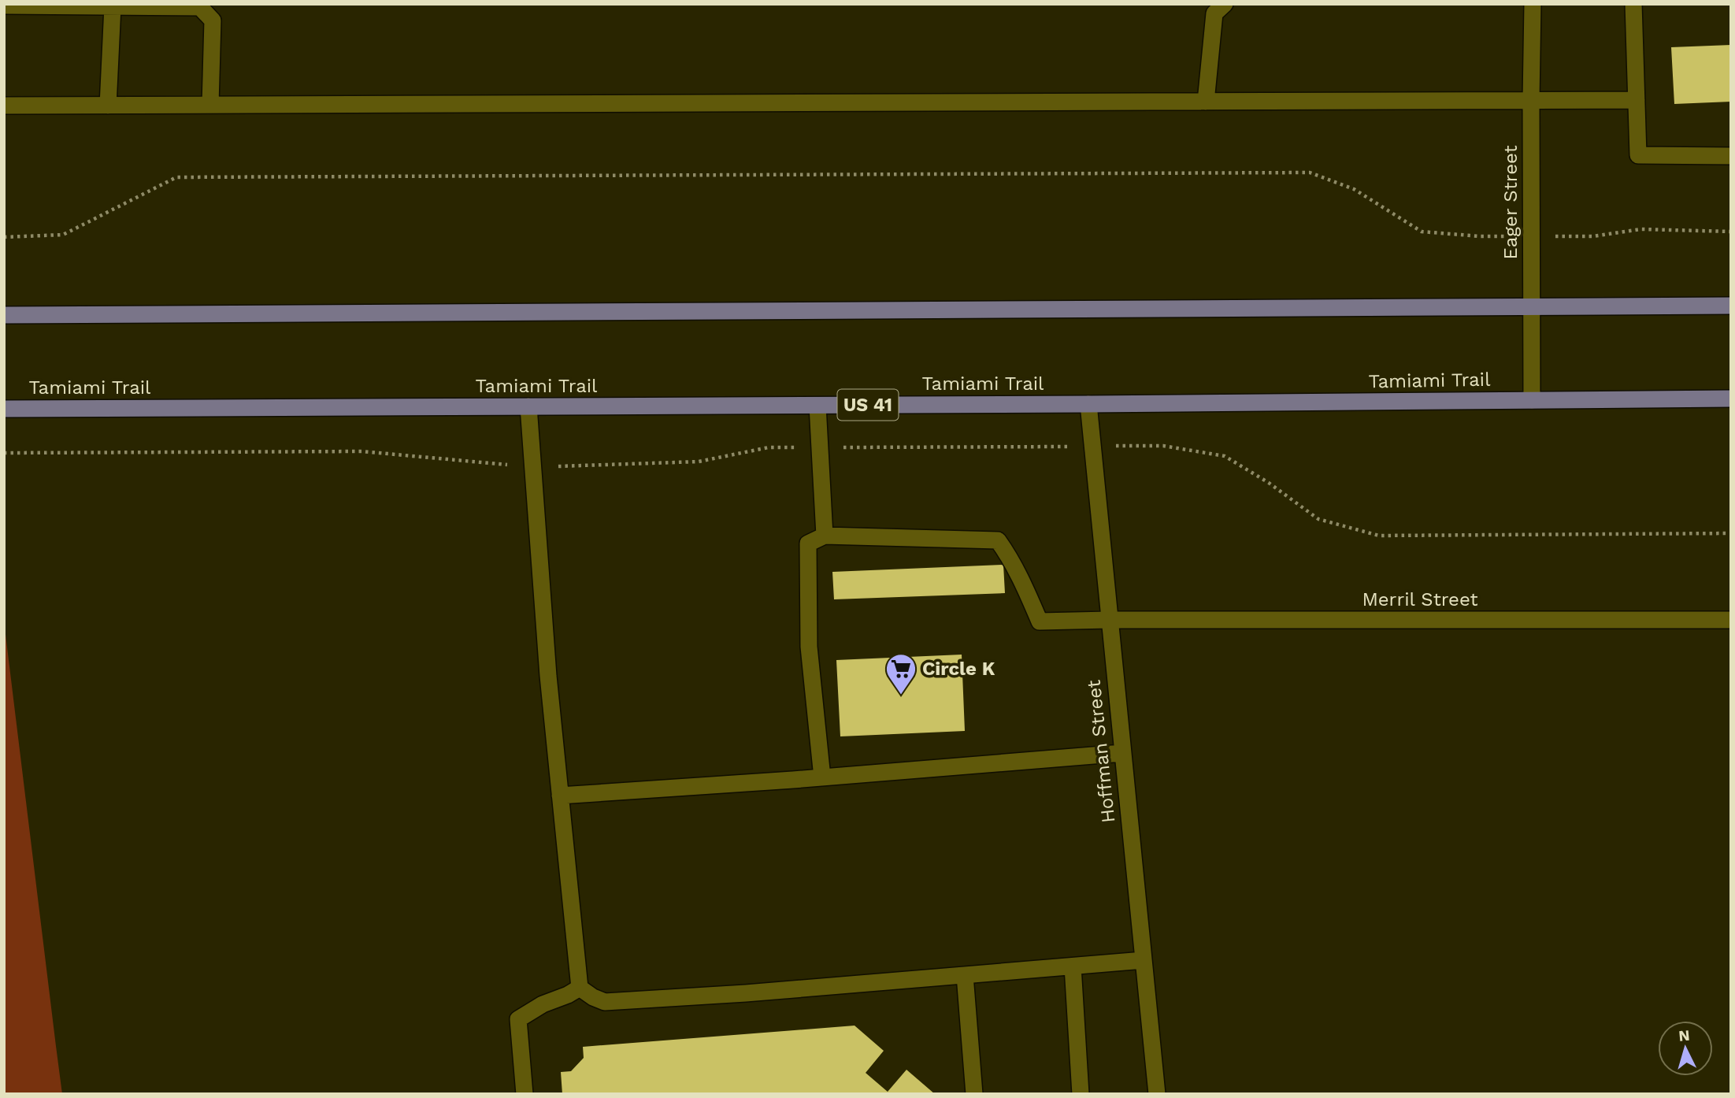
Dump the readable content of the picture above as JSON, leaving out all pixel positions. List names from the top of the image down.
{
  "streets": {
    "main road": ["Tamiami Trail", "US 41"],
    "street": ["Eager Street", "Merril Street", "Hoffman Street"]
  },
  "crossings": [
    ["Eager Street", "Tamiami Trail"],
    ["Tamiami Trail", "Hoffman Street"],
    ["Merril Street", "Hoffman Street"]
  ],
  "places": {
    "supermarket": ["Circle K"]
  },
  "north": "top"
}
